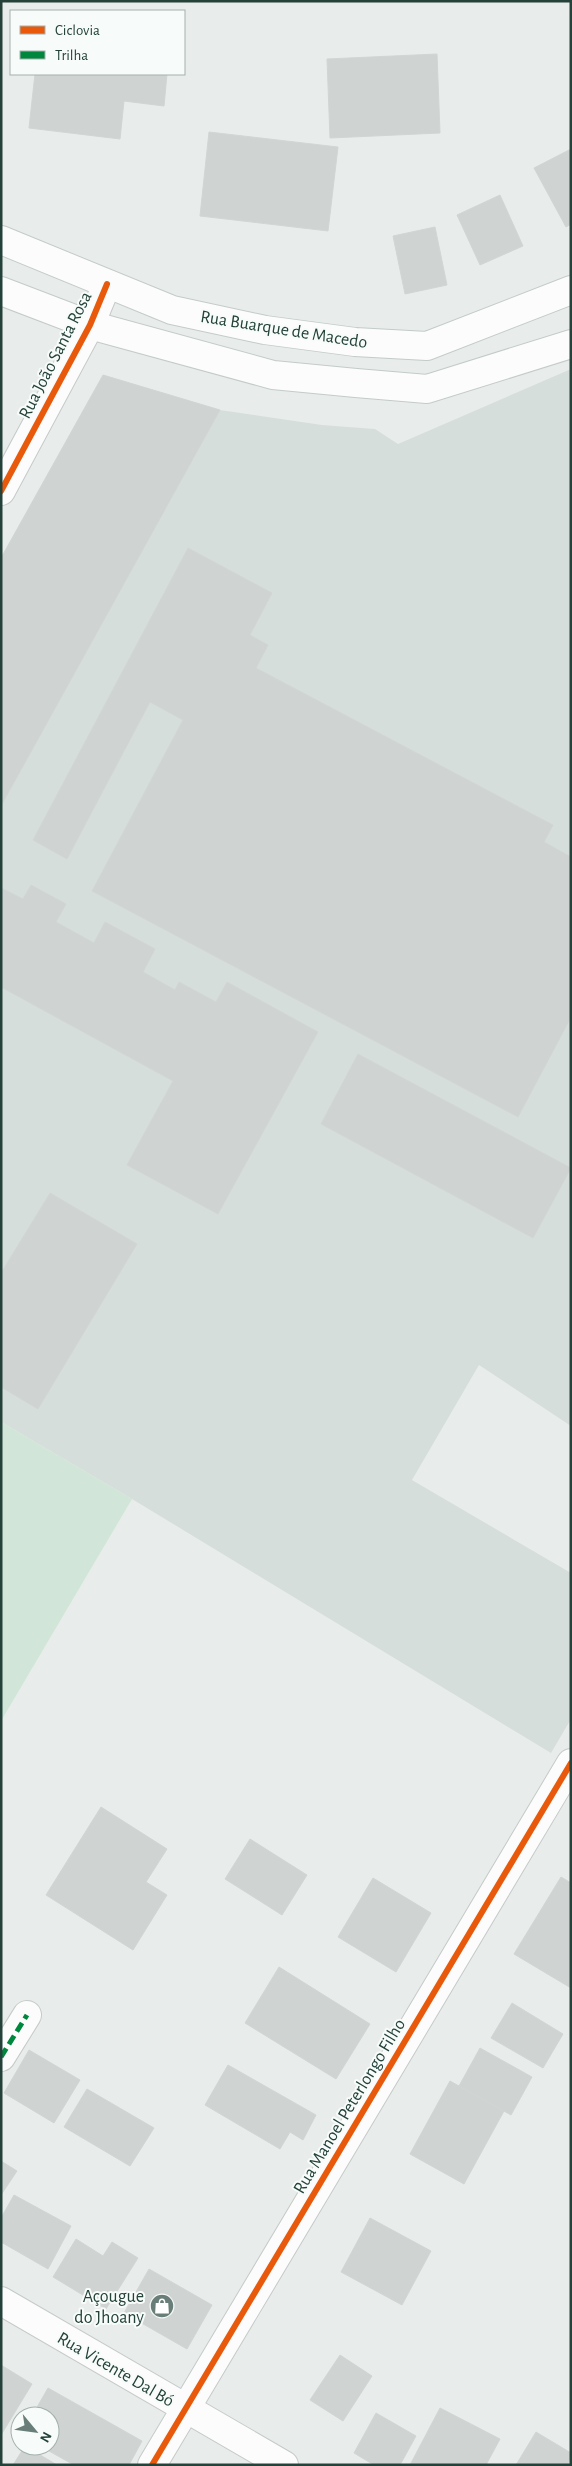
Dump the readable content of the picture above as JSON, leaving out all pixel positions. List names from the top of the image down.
{
  "streets": {
    "street": [
      "Rua Buarque de Macedo",
      "Rua João Santa Rosa",
      "Rua Manoel Peterlongo Filho",
      "Rua Vicente Dal Bó"
    ]
  },
  "crossings": [
    ["Rua Buarque de Macedo", "Rua João Santa Rosa"],
    ["Rua Manoel Peterlongo Filho", "Rua Vicente Dal Bó"]
  ],
  "places": {
    "shop": ["Açougue do Jhoany"]
  },
  "legend": ["Ciclovia", "Trilha"],
  "north": "bottom right"
}
